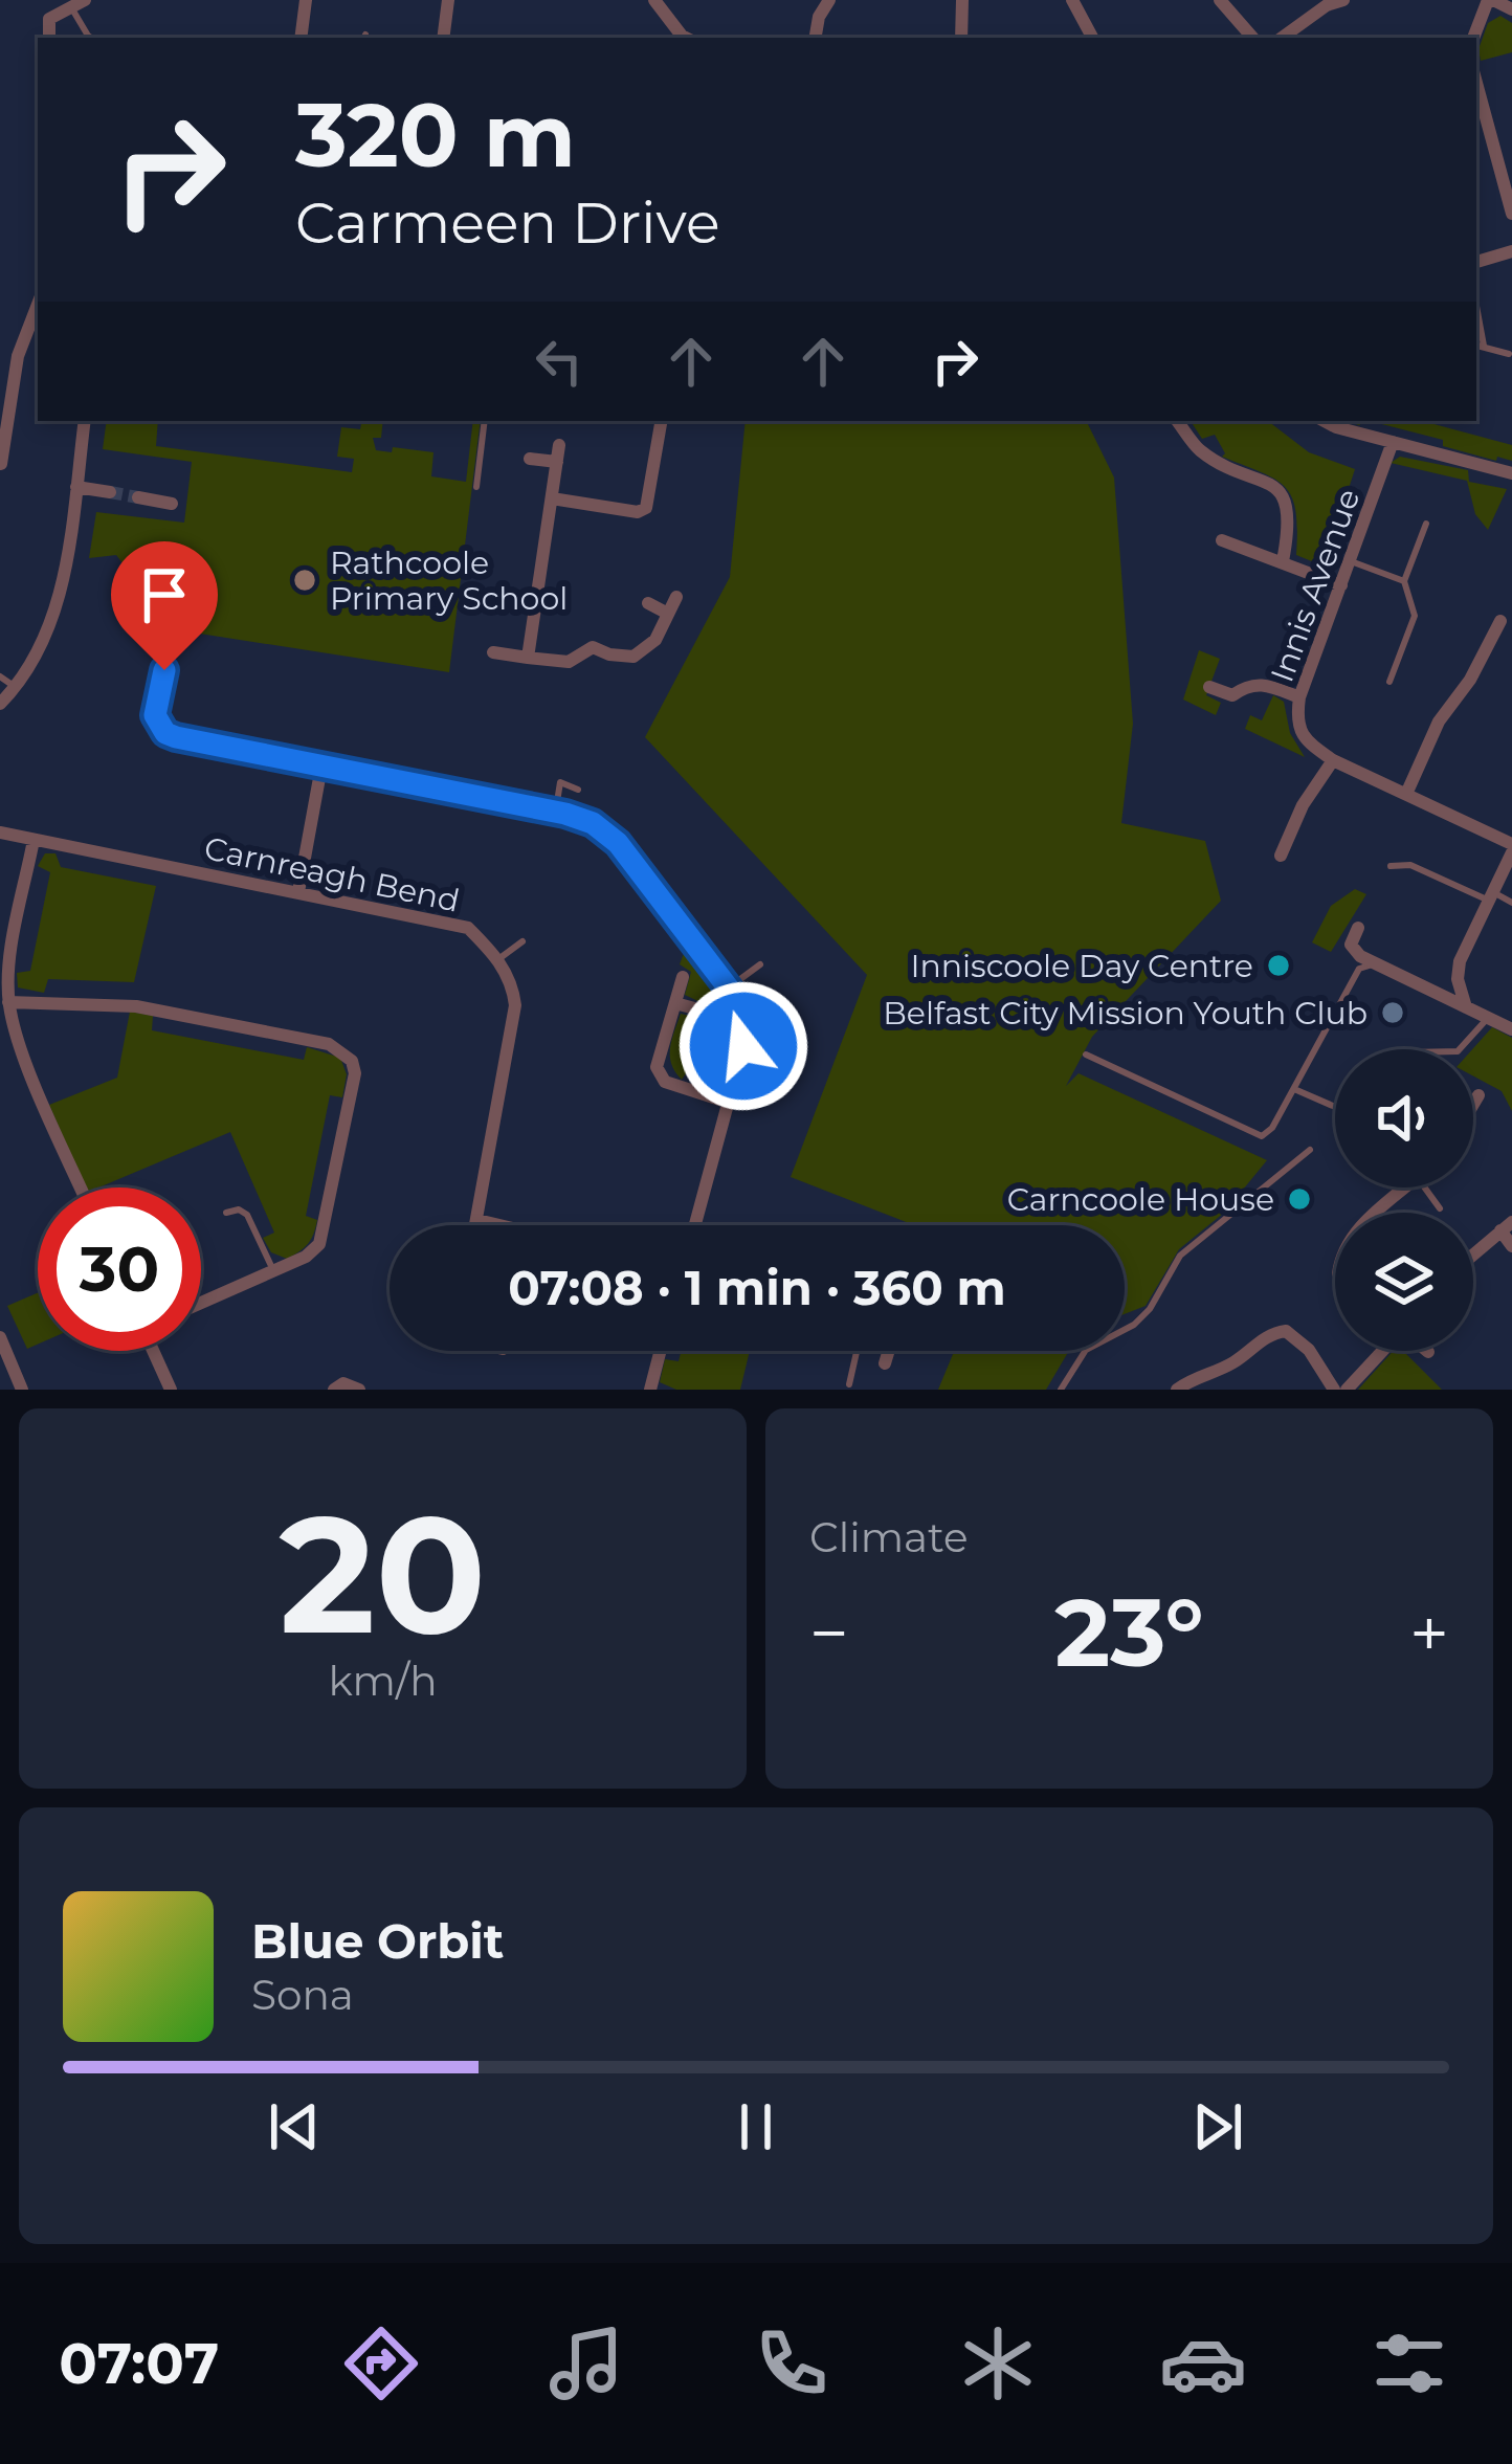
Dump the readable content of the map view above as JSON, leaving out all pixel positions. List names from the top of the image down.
{
  "streets": {
    "street": ["Innis Avenue", "Carnreagh Bend"]
  },
  "places": [
    "Rathcoole Primary School",
    "Inniscoole Day Centre",
    "Belfast City Mission Youth Club",
    "Carncoole House"
  ],
  "page": {
    "turn": ["320 m", "Carmeen Drive"],
    "limit": "30",
    "trip": "07:08 · 1 min · 360 m",
    "tile": [
      ["20", "km/h"],
      "Climate"
    ],
    "heat": ["−", "23°", "+"],
    "song": ["Blue Orbit", "Sona"],
    "tabs": "07:07"
  }
}
